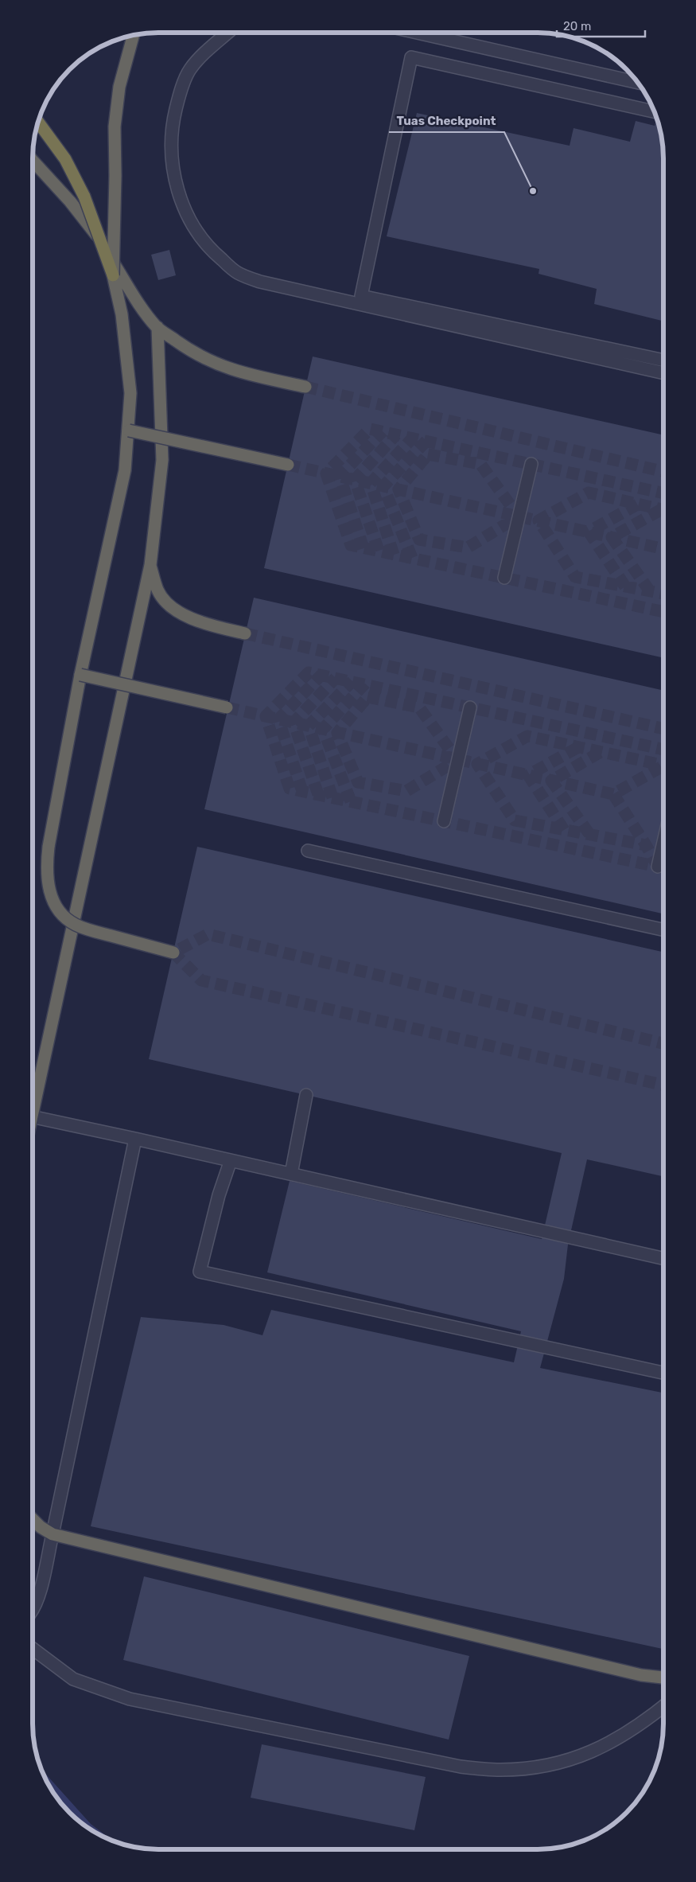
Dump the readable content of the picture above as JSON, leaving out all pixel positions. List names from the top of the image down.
{
  "places": ["Tuas Checkpoint"],
  "scale_bar": "20 m"
}
